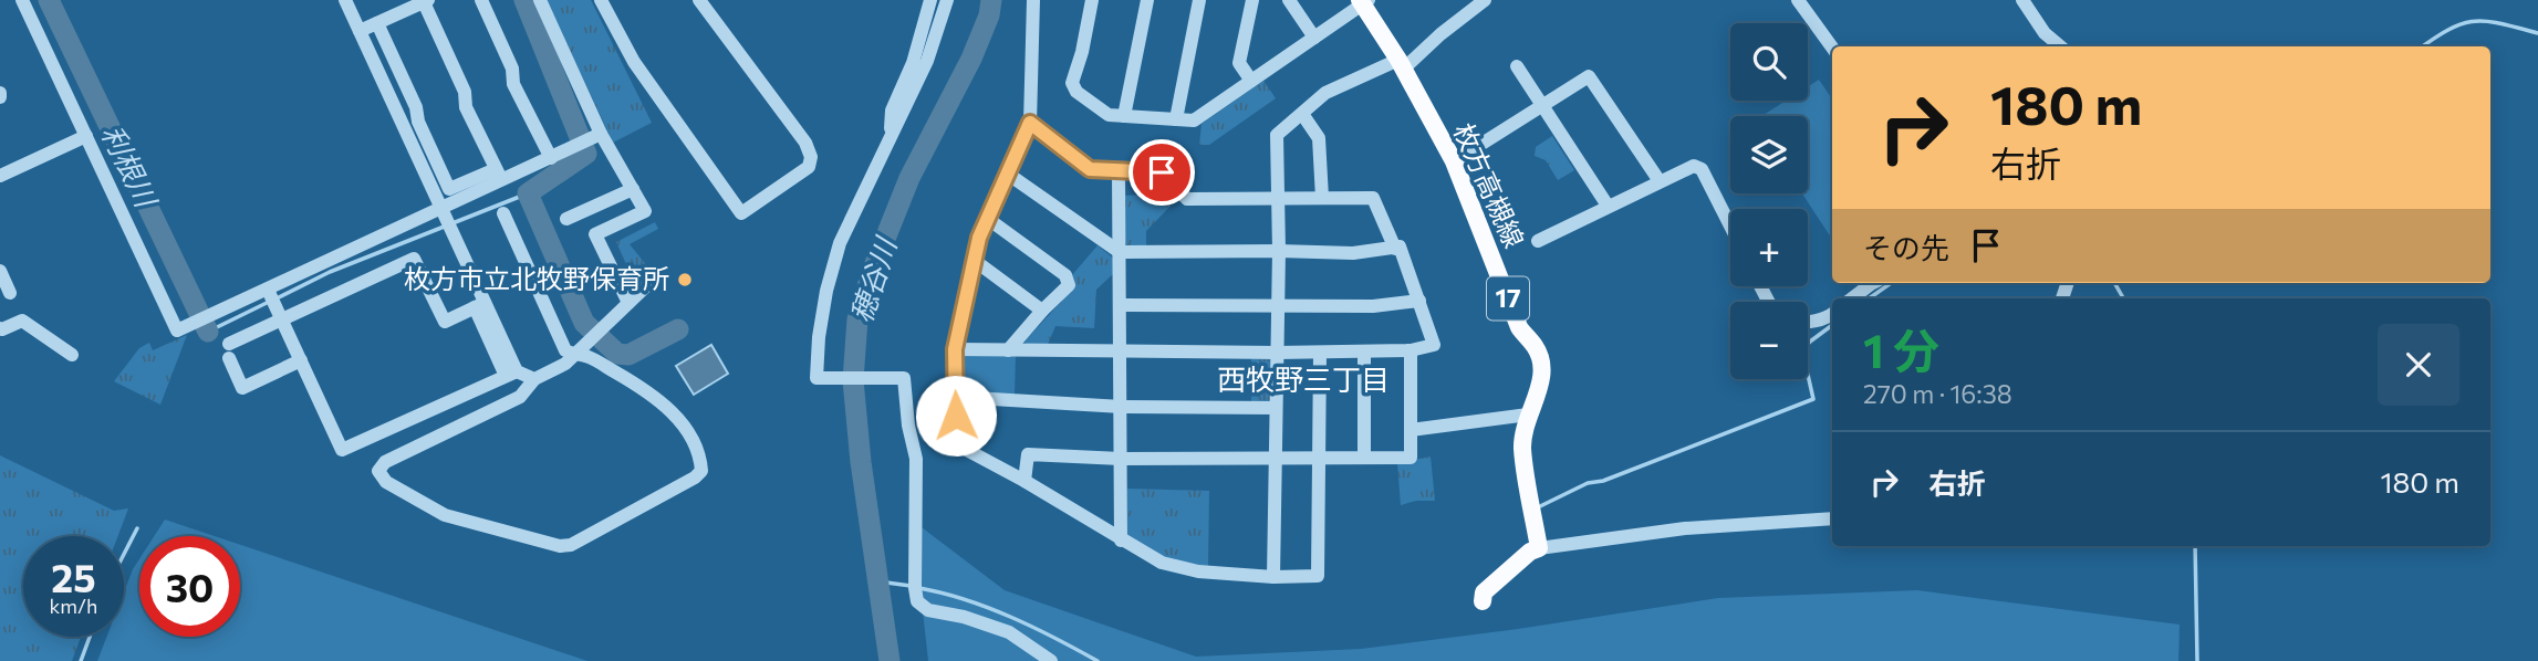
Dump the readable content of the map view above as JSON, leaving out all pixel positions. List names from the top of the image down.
{
  "streets": {
    "main road": ["枚方高槻線", "17"]
  },
  "districts": ["西牧野三丁目"],
  "water": ["利根川", "穂谷川"],
  "places": ["枚方市立北牧野保育所"],
  "page": {
    "map_buttons": ["+", "−"],
    "turn": ["180 m", "右折"],
    "then": "その先",
    "heading": ["1 分", "270 m · 16:38"],
    "list": [
      {
        "name": "右折",
        "value": "180 m"
      }
    ],
    "speed": "25 km/h",
    "limit": "30"
  }
}
